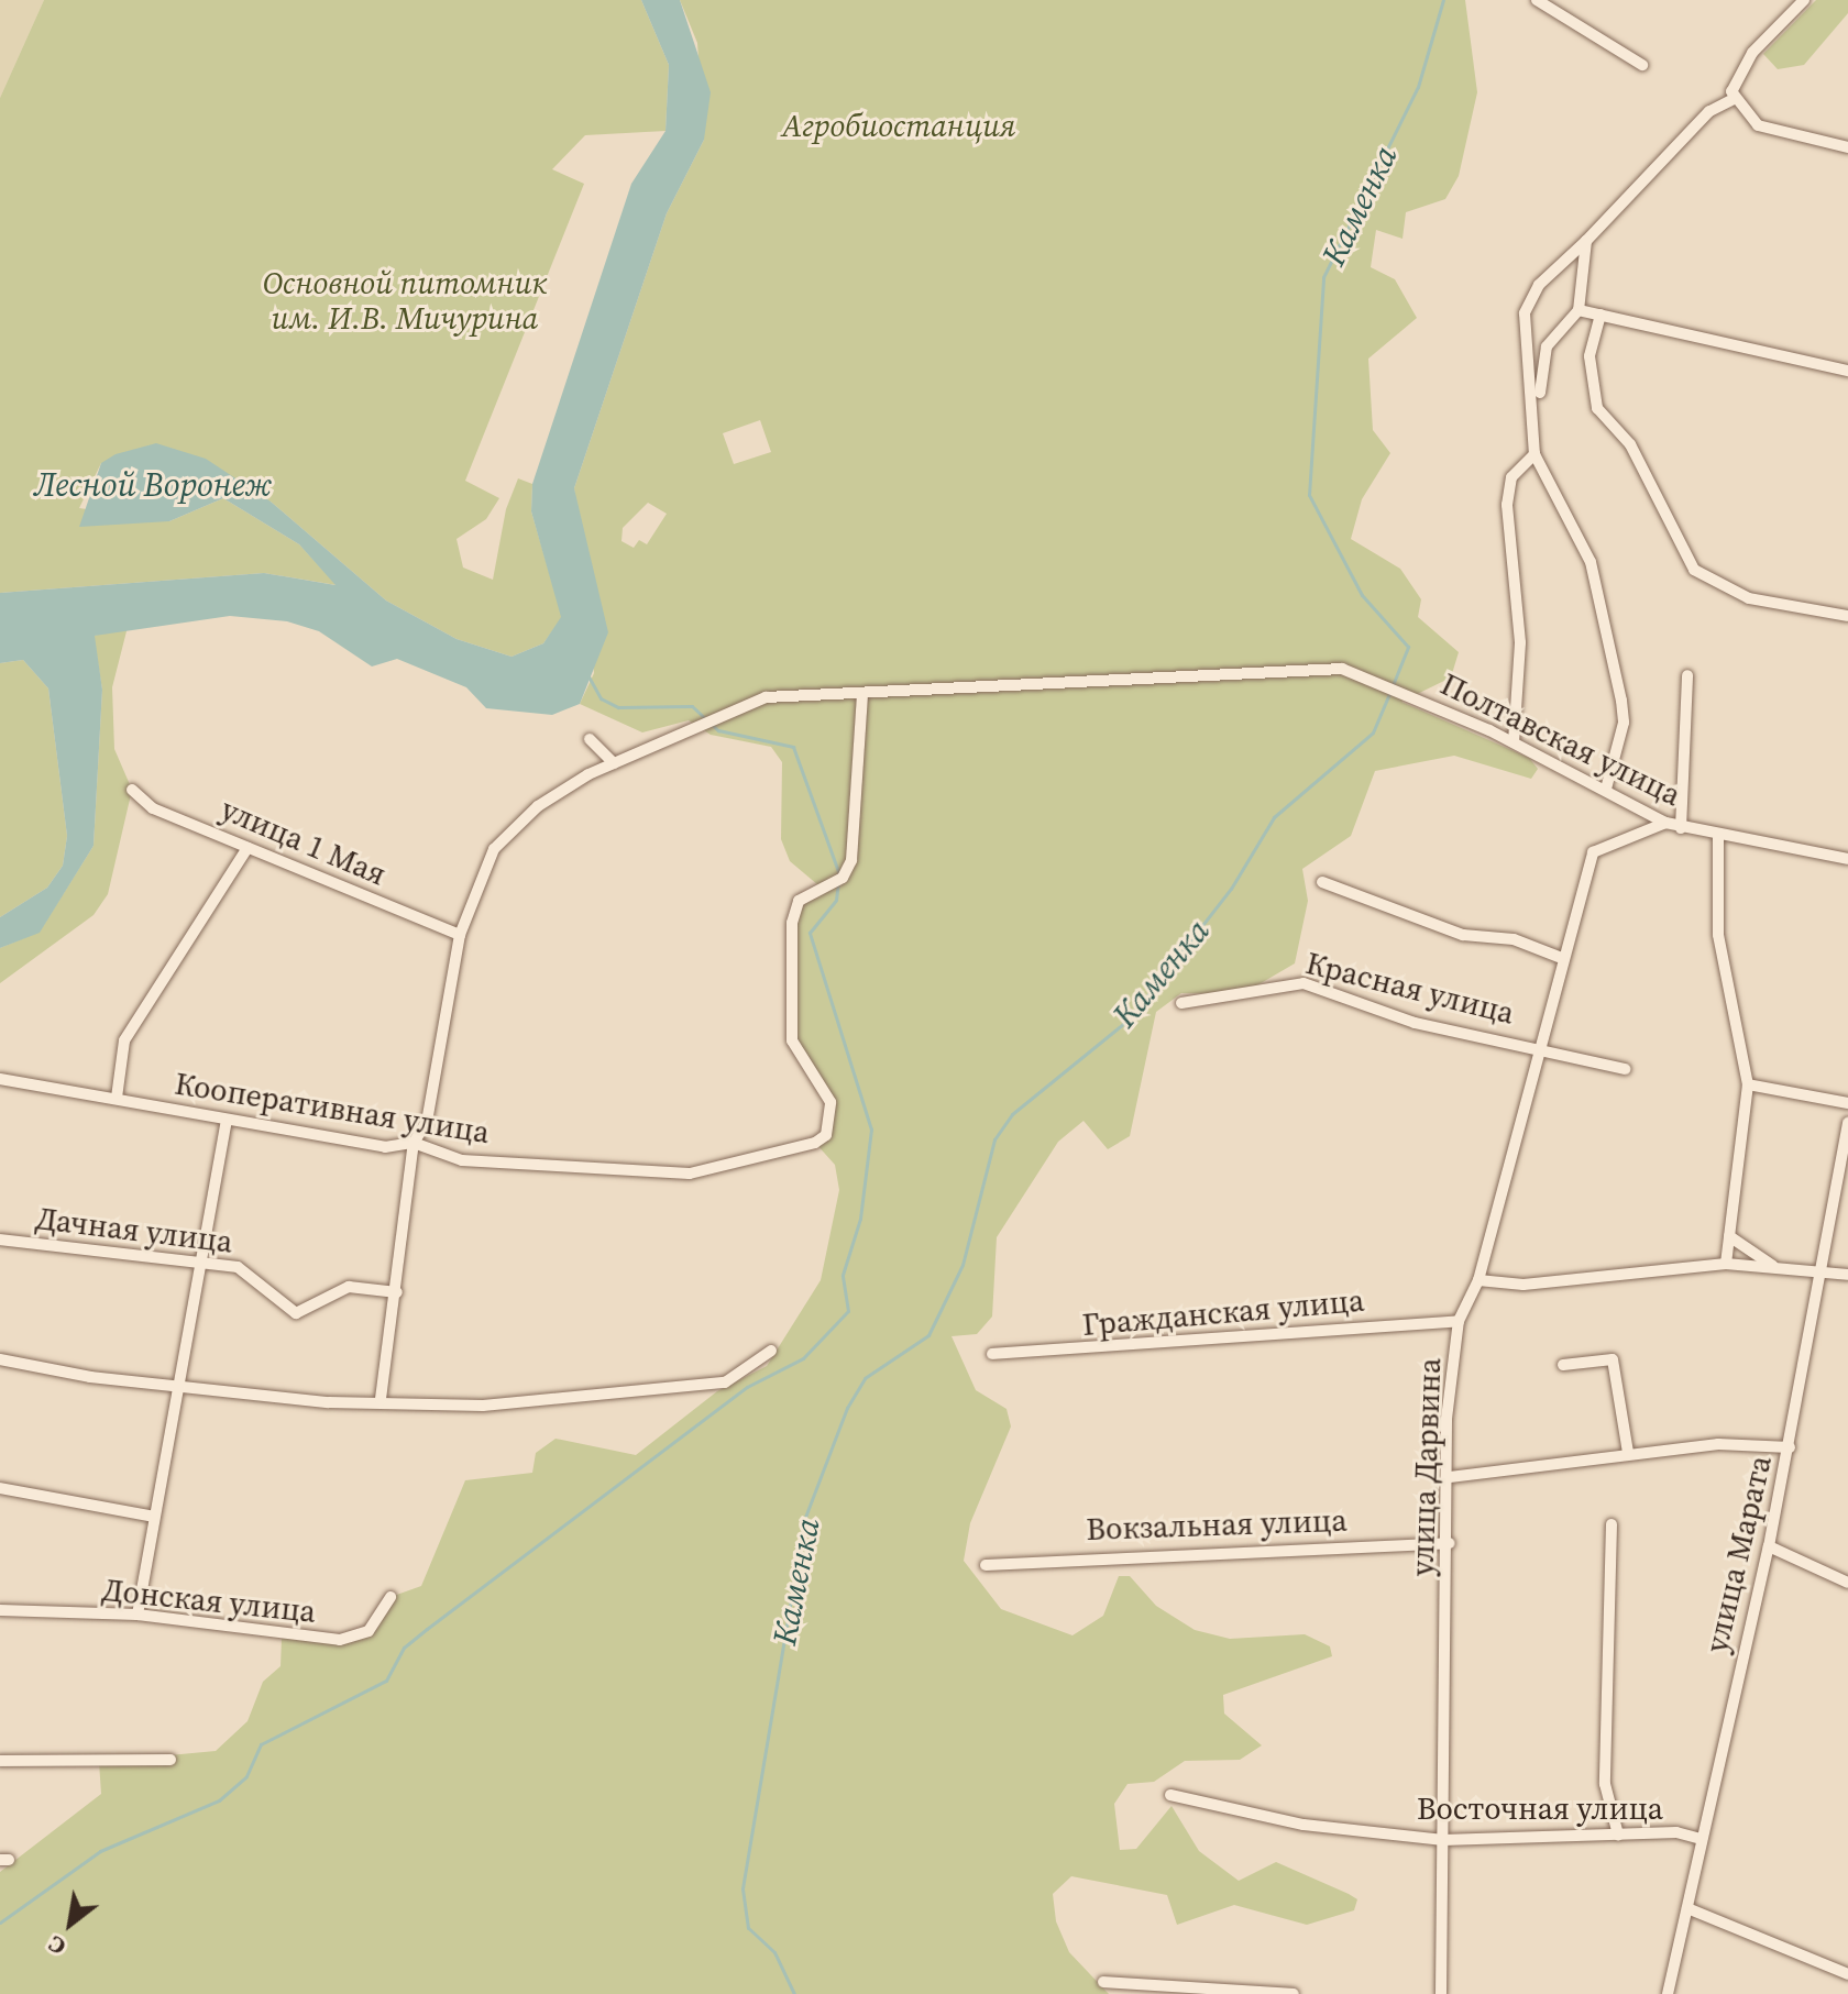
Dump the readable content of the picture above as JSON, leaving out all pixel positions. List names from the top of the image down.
{
  "streets": {
    "street": [
      "Полтавская улица",
      "улица 1 Мая",
      "Красная улица",
      "Кооперативная улица",
      "Дачная улица",
      "Гражданская улица",
      "улица Дарвина",
      "Вокзальная улица",
      "улица Марата",
      "Донская улица",
      "Восточная улица"
    ]
  },
  "crossings": [
    ["Полтавская улица", "Кооперативная улица"],
    ["Полтавская улица", "улица Дарвина"],
    ["Красная улица", "улица Дарвина"],
    ["Гражданская улица", "улица Дарвина"],
    ["улица Дарвина", "Вокзальная улица"],
    ["улица Дарвина", "Восточная улица"],
    ["улица Марата", "Восточная улица"]
  ],
  "water": ["Каменка", "Лесной Воронеж"],
  "parks": ["Агробиостанция", "Основной питомник им. И.В. Мичурина"],
  "north": "bottom left"
}
